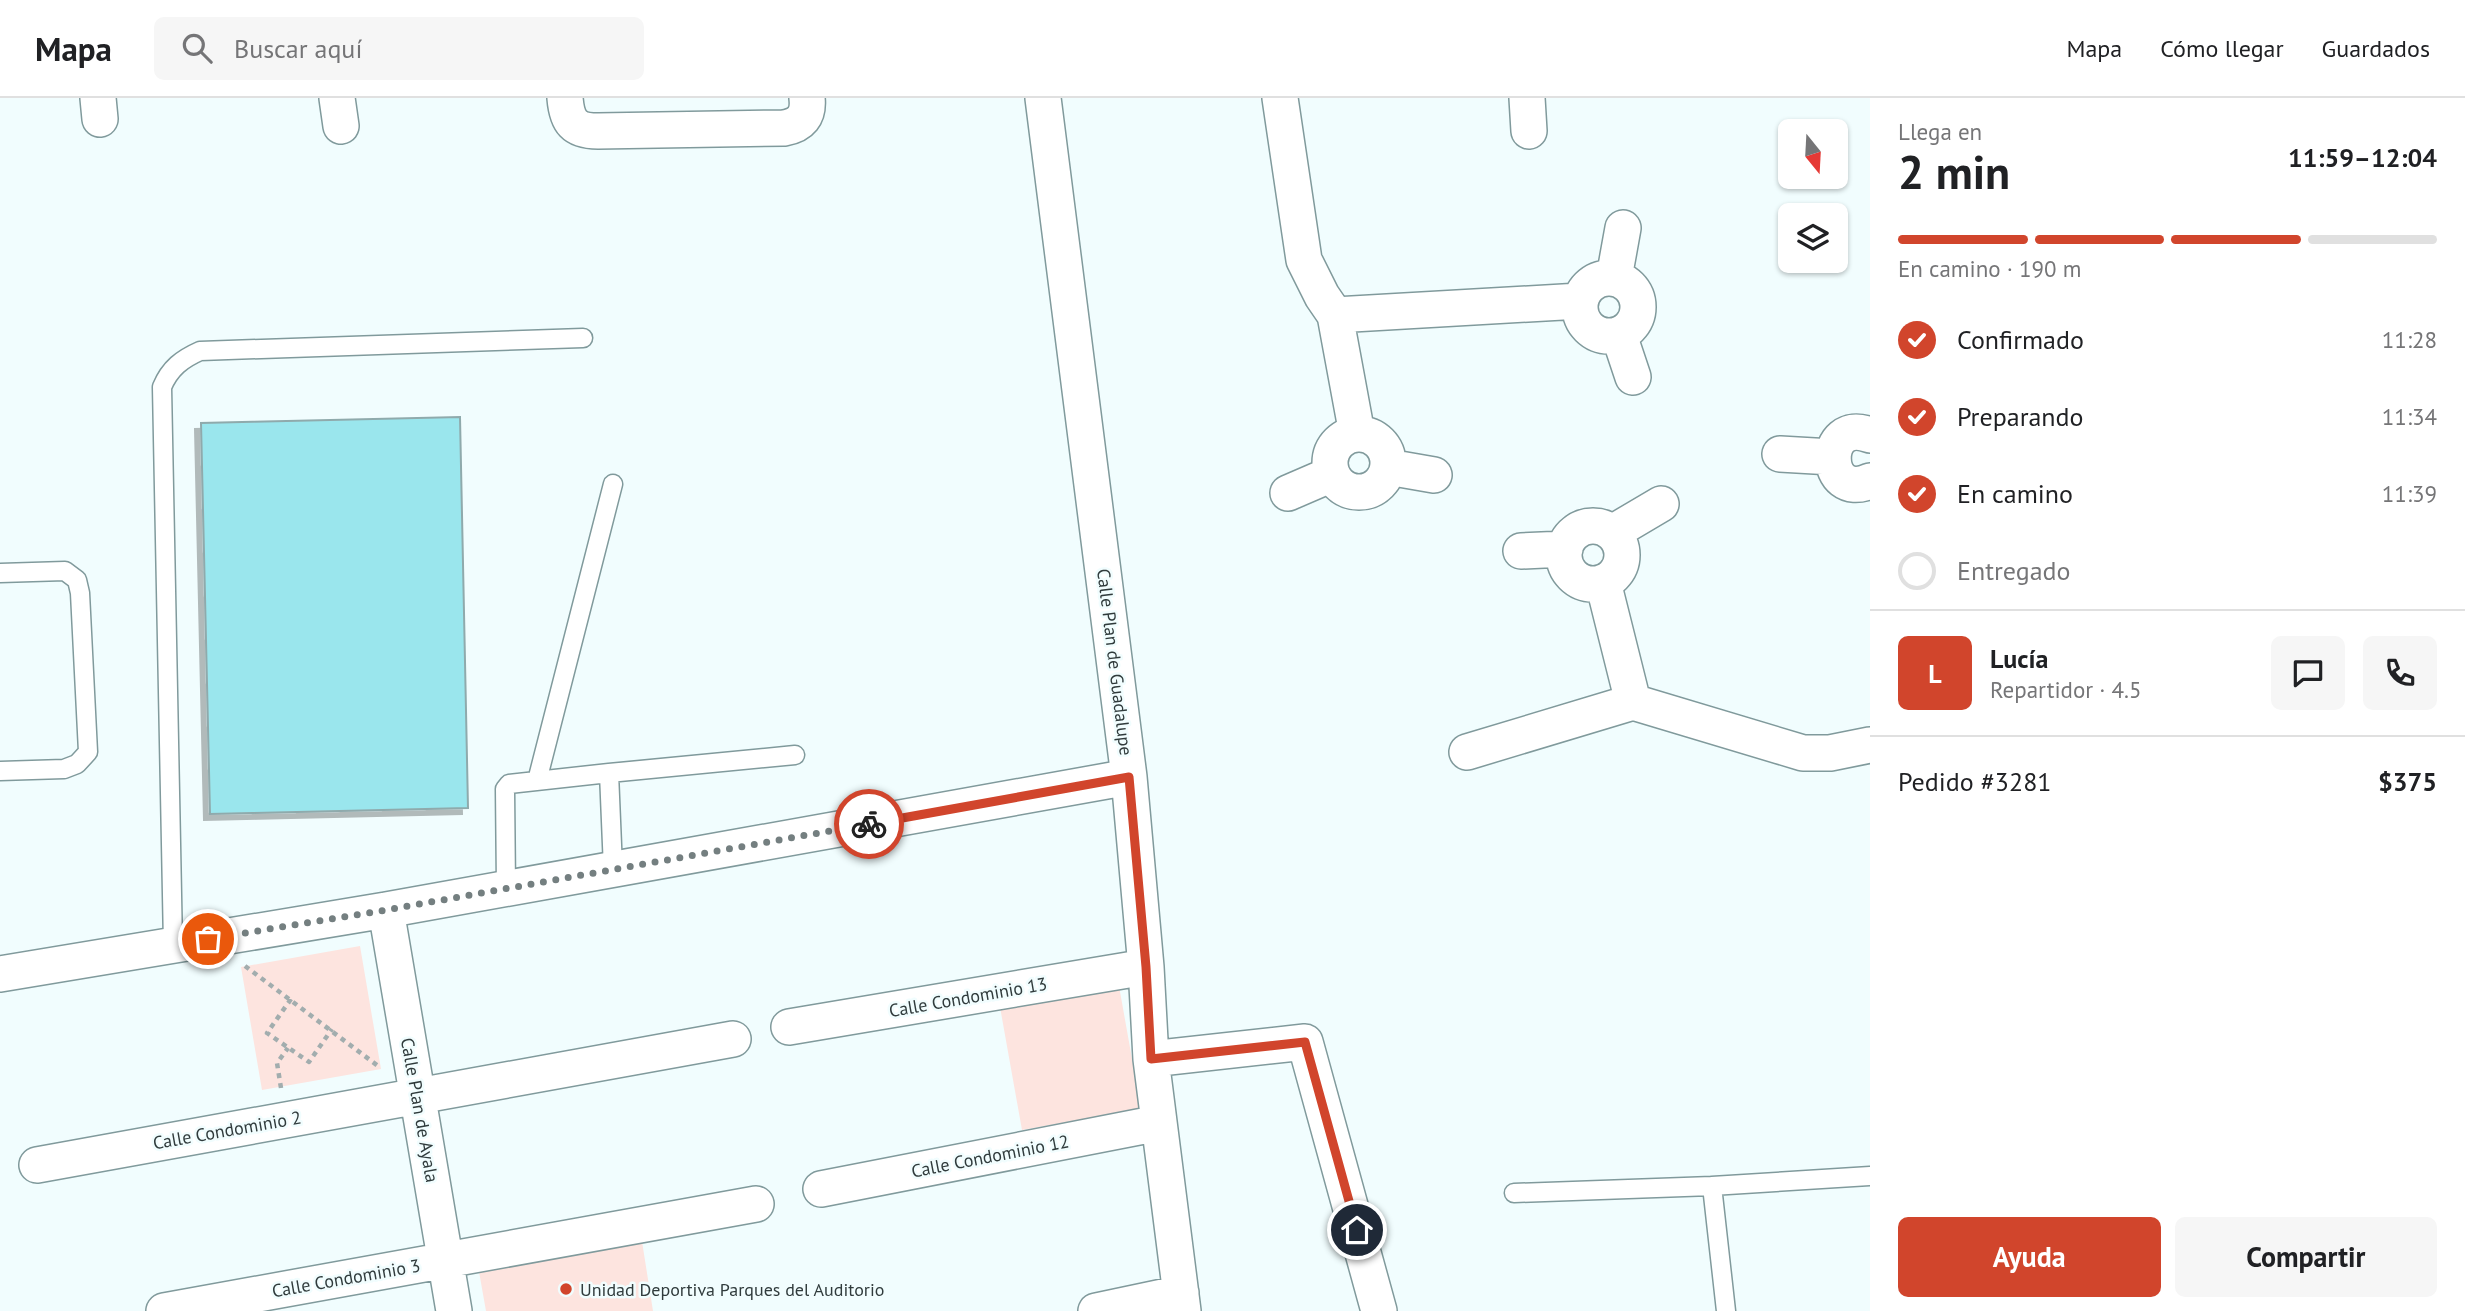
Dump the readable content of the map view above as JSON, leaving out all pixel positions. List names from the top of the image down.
{
  "streets": {
    "street": [
      "Calle Plan de Guadalupe",
      "Calle Condominio 13",
      "Calle Plan de Ayala",
      "Calle Condominio 2",
      "Calle Condominio 12",
      "Calle Condominio 3"
    ]
  },
  "crossings": [
    ["Calle Plan de Guadalupe", "Calle Condominio 13"],
    ["Calle Plan de Guadalupe", "Calle Condominio 12"],
    ["Calle Plan de Ayala", "Calle Condominio 2"],
    ["Calle Plan de Ayala", "Calle Condominio 3"]
  ],
  "places": ["Unidad Deportiva Parques del Auditorio"],
  "north": "bottom",
  "page": {
    "header": "Mapa",
    "search": "Buscar aquí",
    "nav": ["Mapa", "Cómo llegar", "Guardados"],
    "heading": ["2 min", "Llega en", "11:59–12:04"],
    "panel": [
      "Lucía",
      "Repartidor · 4.5",
      "Pedido #3281",
      "$375"
    ],
    "bar": "En camino · 190 m",
    "list": [
      ["Confirmado", "11:28"],
      ["Preparando", "11:34"],
      ["En camino", "11:39"],
      "Entregado"
    ],
    "round": "L",
    "buttons": ["Ayuda", "Compartir"]
  }
}
